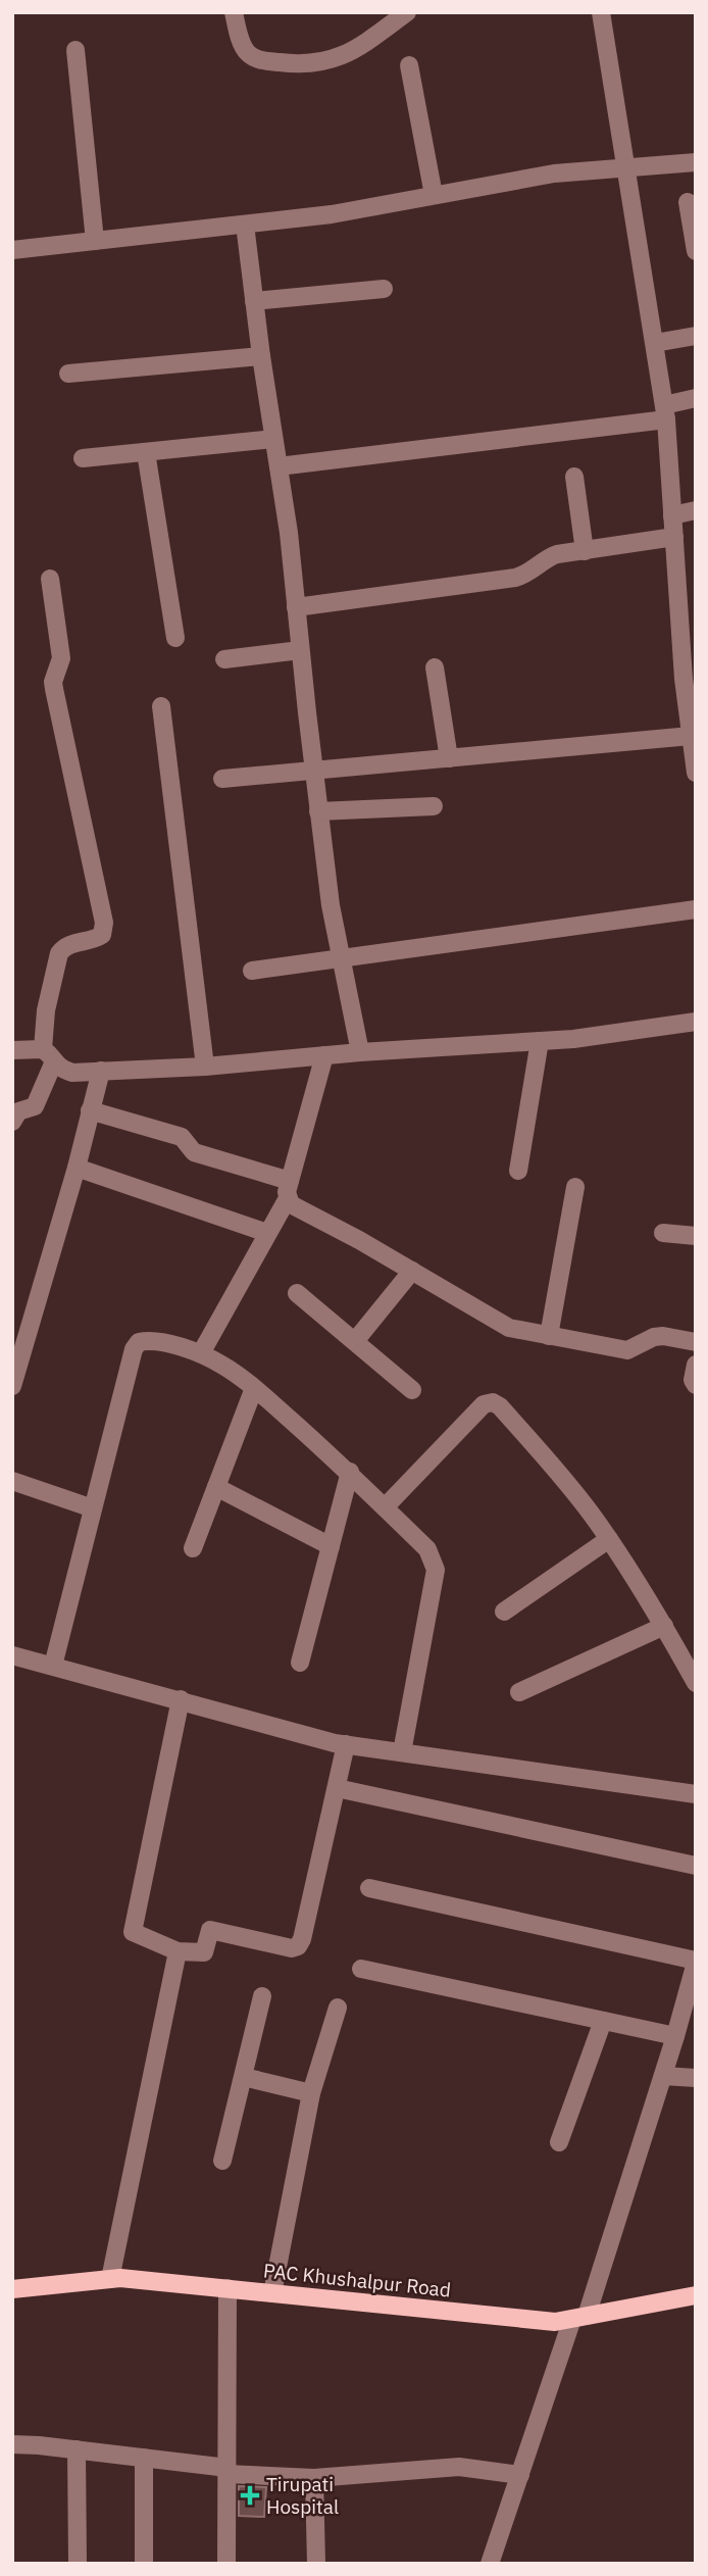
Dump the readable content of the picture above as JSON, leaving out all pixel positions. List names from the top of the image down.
{
  "streets": {
    "main road": ["PAC Khushalpur Road"]
  },
  "places": {
    "health": ["Tirupati Hospital"]
  }
}
